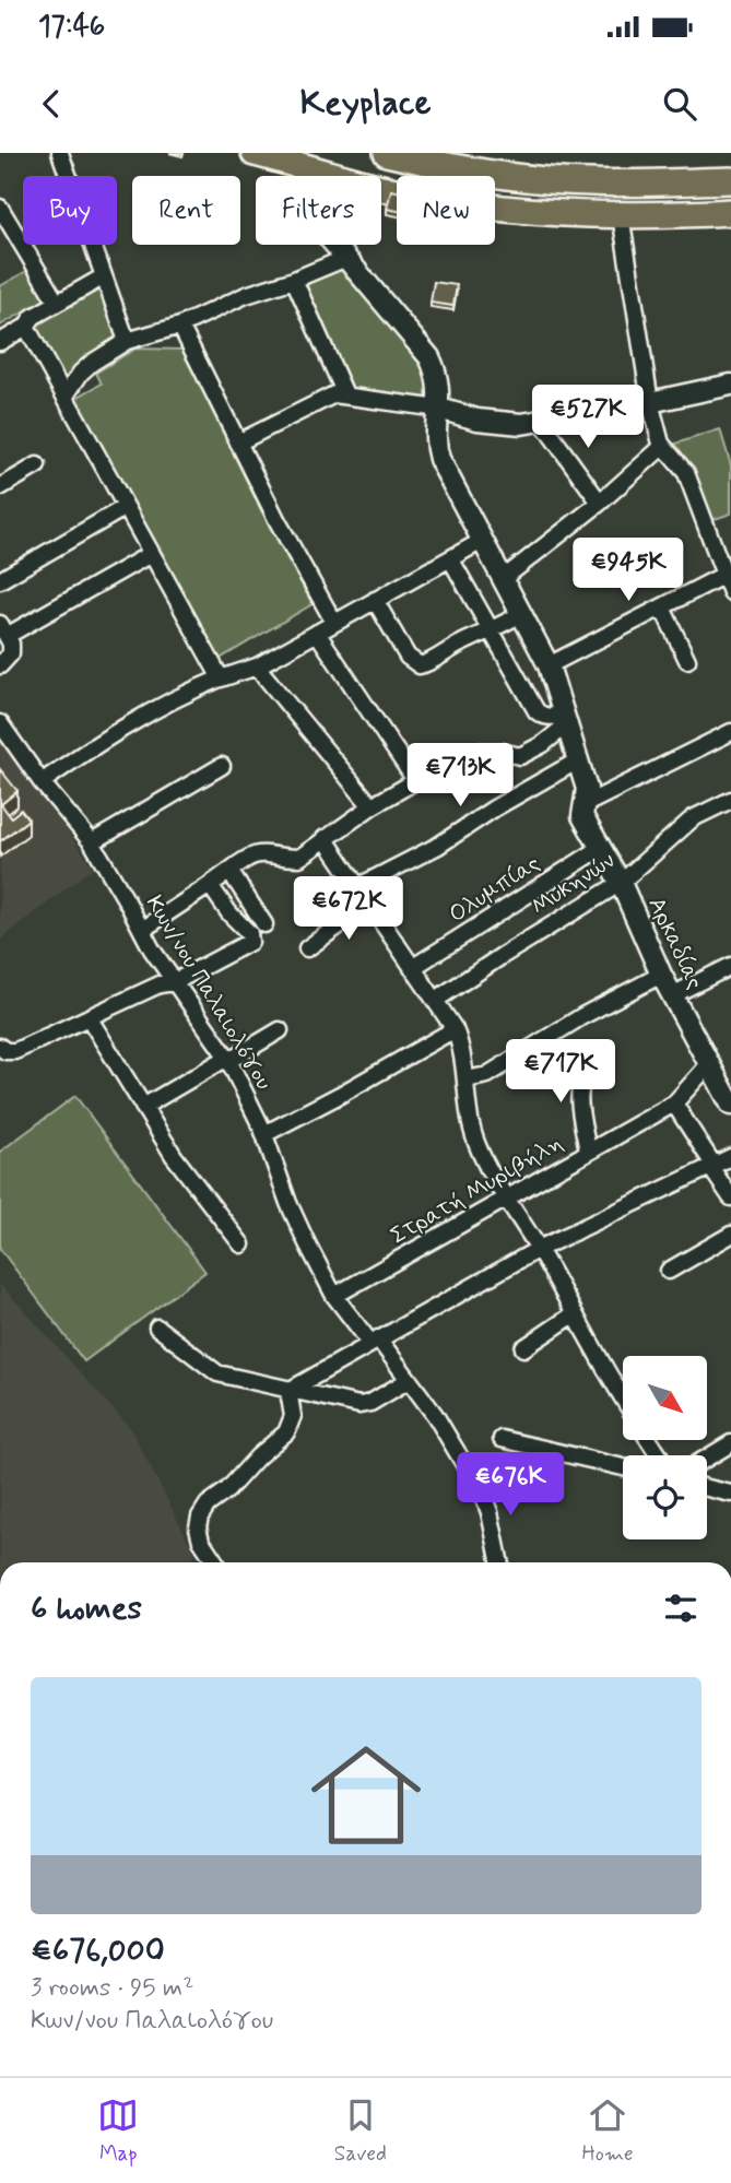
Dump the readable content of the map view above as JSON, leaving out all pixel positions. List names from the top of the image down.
{
  "streets": {
    "street": [
      "Μυκηνών",
      "Ολυμπίας",
      "Αρκαδίας",
      "Κων/νου Παλαιολόγου",
      "Στρατή Μυριβήλη"
    ]
  },
  "crossings": [
    ["Μυκηνών", "Αρκαδίας"],
    ["Ολυμπίας", "Αρκαδίας"],
    ["Αρκαδίας", "Στρατή Μυριβήλη"],
    ["Κων/νου Παλαιολόγου", "Στρατή Μυριβήλη"]
  ],
  "north": "bottom right",
  "page": {
    "status": "17:46",
    "header": "Keyplace",
    "chip": [
      "Buy",
      "Rent",
      "Filters",
      "New"
    ],
    "price": [
      "€527K",
      "€945K",
      "€713K",
      "€672K",
      "€717K",
      "€676K"
    ],
    "heading": "6 homes",
    "list": [
      {
        "name": "€676,000",
        "note": "3 rooms · 95 m² · Κων/νου Παλαιολόγου"
      }
    ],
    "tabs": ["Map", "Saved", "Home"]
  }
}
